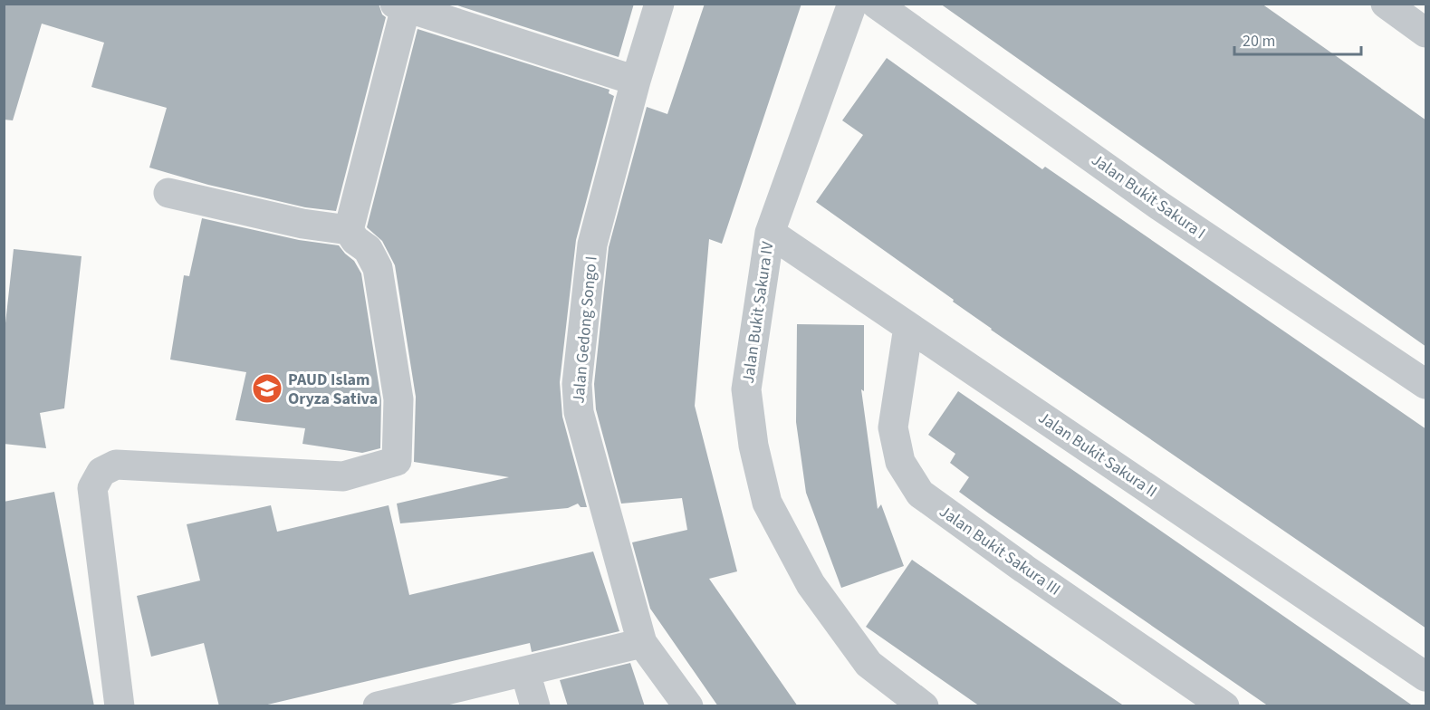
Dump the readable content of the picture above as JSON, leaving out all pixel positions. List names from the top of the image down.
{
  "streets": {
    "street": [
      "Jalan Bukit Sakura I",
      "Jalan Bukit Sakura IV",
      "Jalan Gedong Songo I",
      "Jalan Bukit Sakura II",
      "Jalan Bukit Sakura III"
    ]
  },
  "crossings": [
    ["Jalan Bukit Sakura IV", "Jalan Bukit Sakura II"],
    ["Jalan Bukit Sakura II", "Jalan Bukit Sakura III"]
  ],
  "places": {
    "school or university": ["PAUD Islam Oryza Sativa"]
  },
  "scale_bar": "20 m"
}
